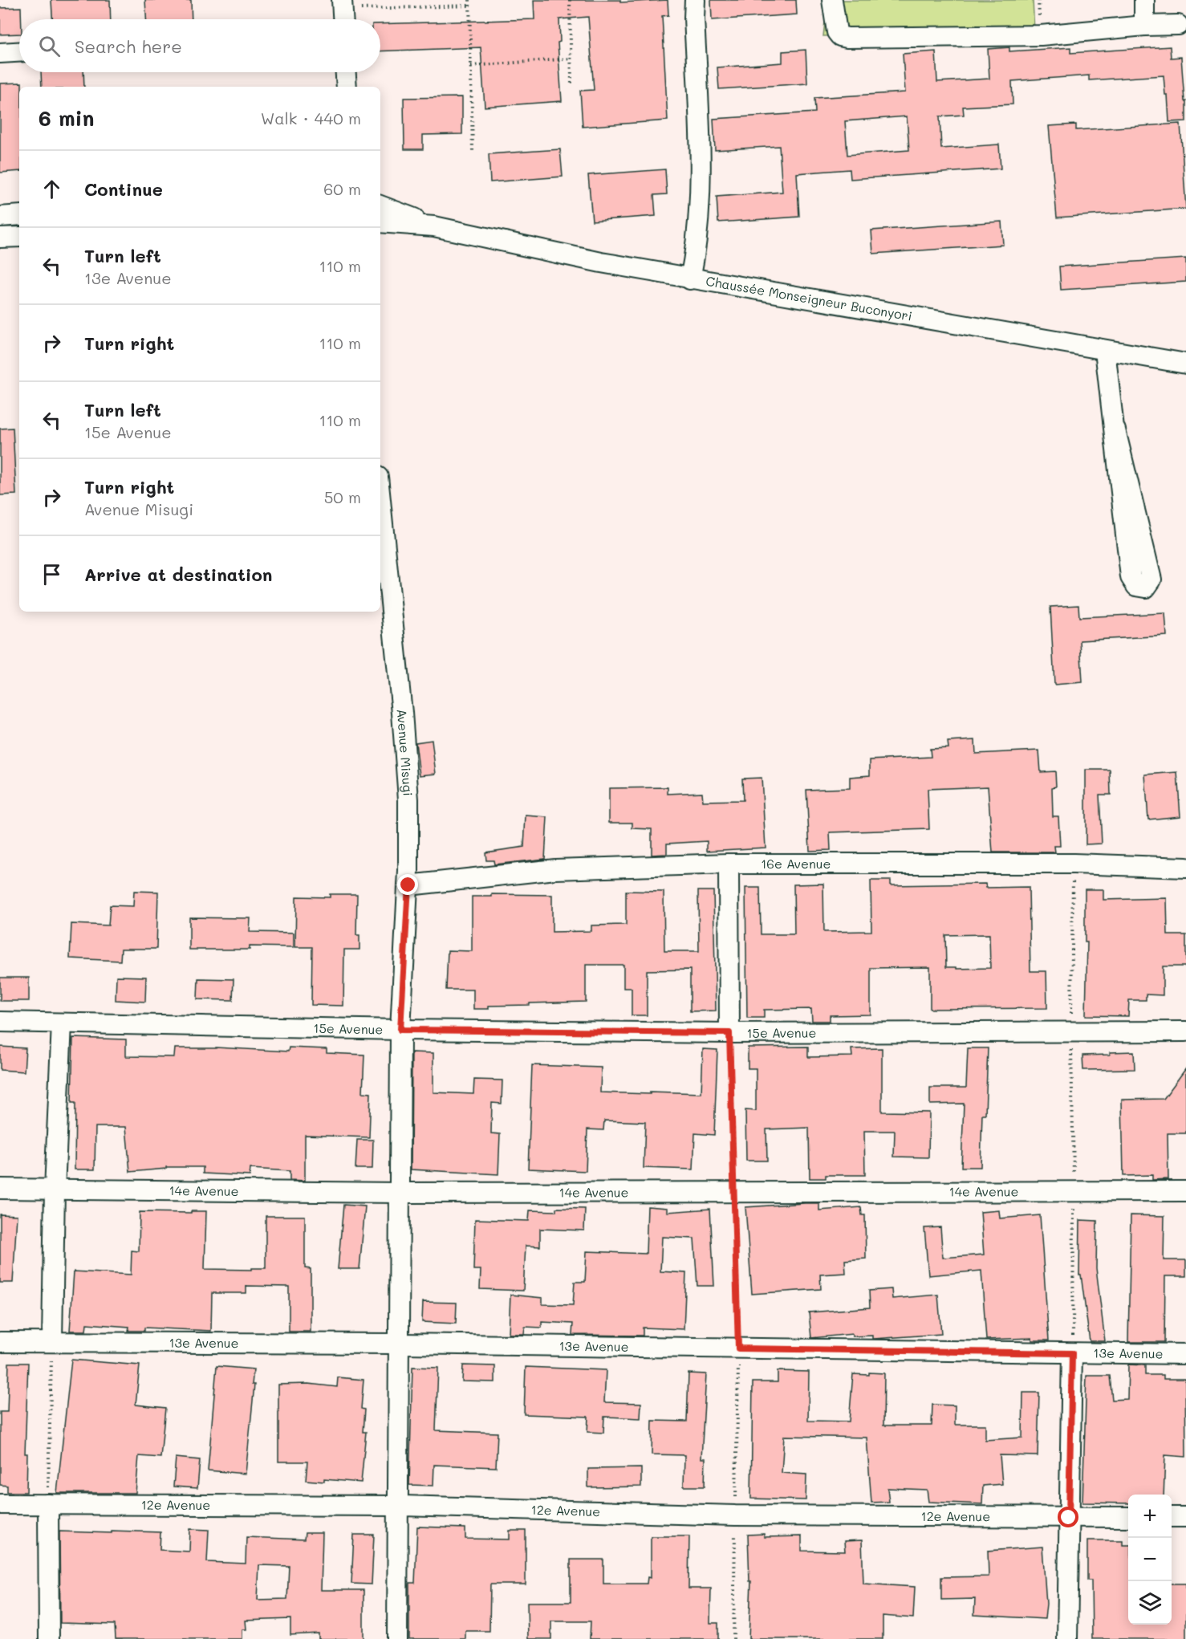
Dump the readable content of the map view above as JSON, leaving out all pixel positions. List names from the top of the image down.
{
  "streets": {
    "street": [
      "Chaussée Monseigneur Buconyori",
      "Avenue Misugi",
      "16e Avenue",
      "15e Avenue",
      "14e Avenue",
      "13e Avenue",
      "12e Avenue"
    ]
  },
  "crossings": [
    ["Avenue Misugi", "16e Avenue"],
    ["Avenue Misugi", "15e Avenue"],
    ["Avenue Misugi", "14e Avenue"],
    ["Avenue Misugi", "13e Avenue"],
    ["Avenue Misugi", "12e Avenue"]
  ],
  "page": {
    "search": "Search here",
    "heading": ["6 min", "Walk · 440 m"],
    "list": [
      ["Continue", "60 m"],
      ["Turn left", "13e Avenue", "110 m"],
      ["Turn right", "110 m"],
      ["Turn left", "15e Avenue", "110 m"],
      ["Turn right", "Avenue Misugi", "50 m"],
      "Arrive at destination"
    ],
    "map_buttons": ["+", "−"]
  }
}
